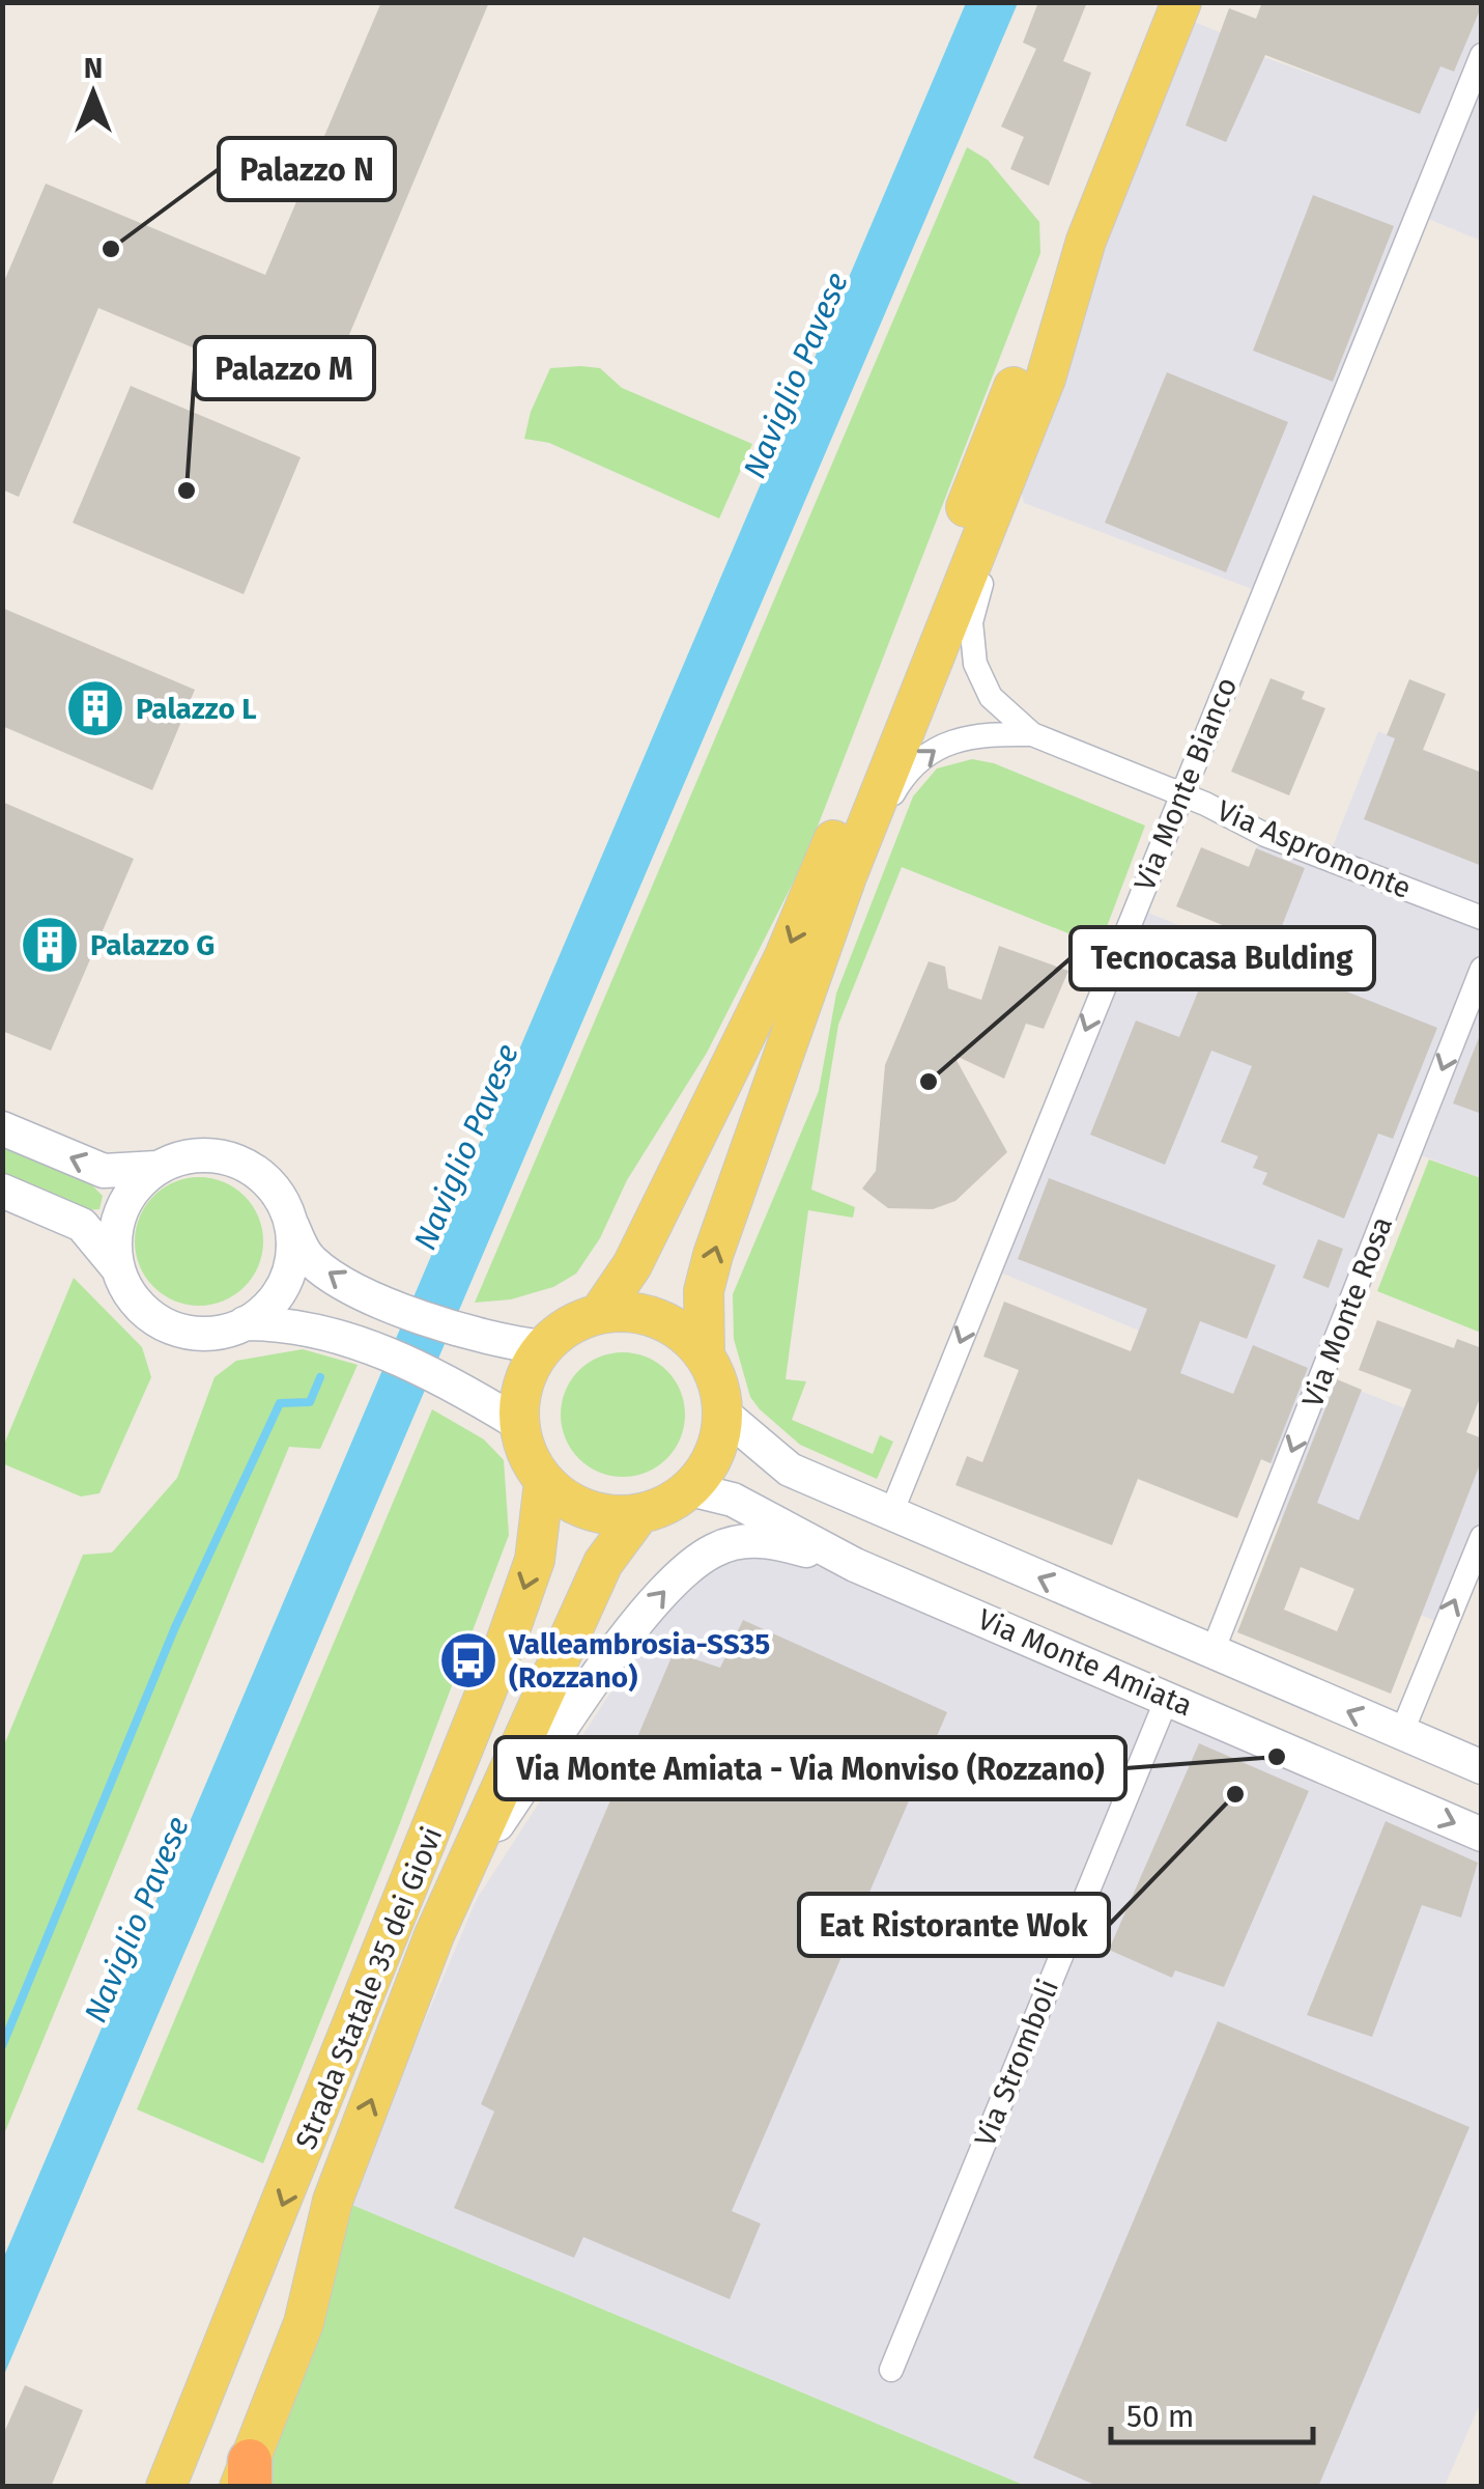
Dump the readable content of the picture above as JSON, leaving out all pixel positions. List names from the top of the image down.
{
  "streets": {
    "main road": ["Via Monte Amiata", "Strada Statale 35 dei Giovi"],
    "street": [
      "Via Monte Bianco",
      "Via Aspromonte",
      "Via Monte Rosa",
      "Via Stromboli"
    ]
  },
  "crossings": [
    ["Via Monte Bianco", "Via Aspromonte"],
    ["Via Monte Bianco", "Via Monte Amiata"],
    ["Via Monte Rosa", "Via Monte Amiata"],
    ["Via Monte Amiata", "Strada Statale 35 dei Giovi"],
    ["Via Monte Amiata", "Via Stromboli"]
  ],
  "one_way": ["Via Monte Bianco", "Via Monte Rosa"],
  "water": ["Naviglio Pavese"],
  "places": {
    "other": [
      "Palazzo N",
      "Palazzo M",
      "Tecnocasa Bulding",
      "Via Monte Amiata - Via Monviso (Rozzano)",
      "Eat Ristorante Wok"
    ],
    "building": ["Palazzo L", "Palazzo G"],
    "bus stop": ["Valleambrosia-SS35 (Rozzano)"]
  },
  "scale_bar": "50 m",
  "north": "top"
}
